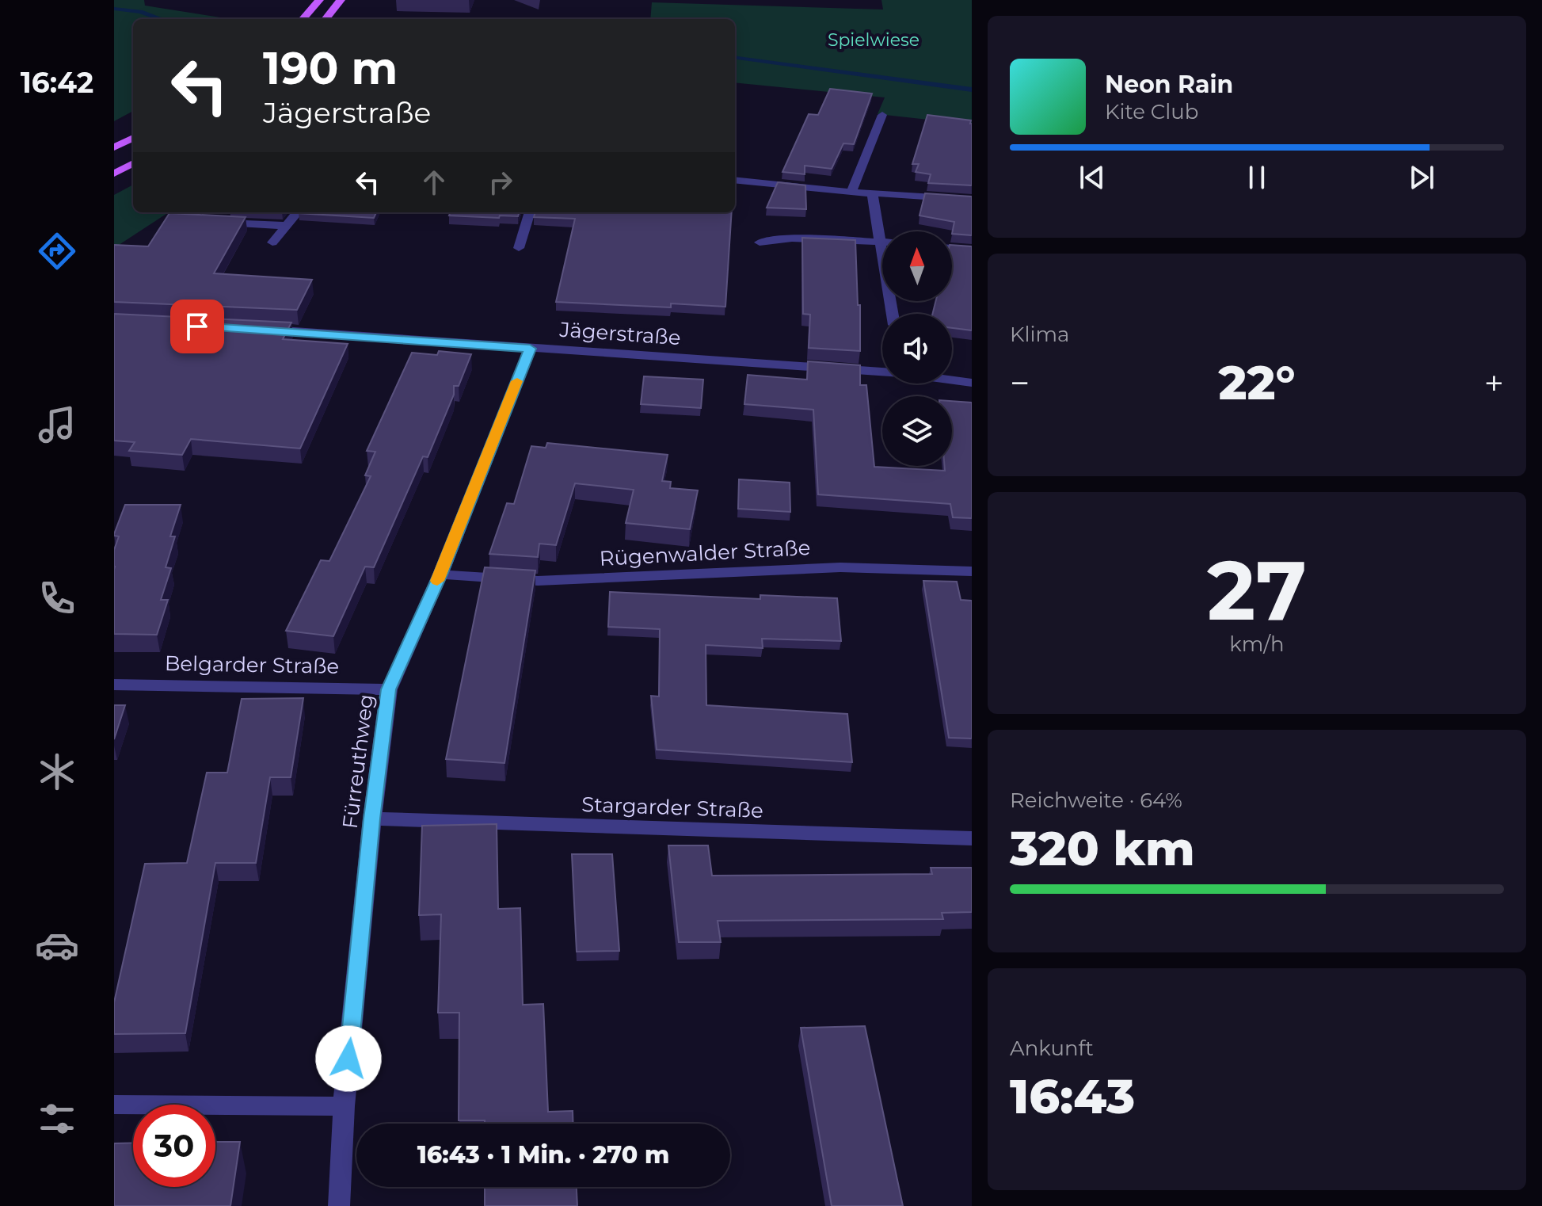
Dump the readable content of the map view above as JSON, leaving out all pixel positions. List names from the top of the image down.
{
  "streets": {
    "street": [
      "Jägerstraße",
      "Rügenwalder Straße",
      "Belgarder Straße",
      "Fürreuthweg",
      "Stargarder Straße"
    ]
  },
  "crossings": [
    ["Jägerstraße", "Fürreuthweg"],
    ["Rügenwalder Straße", "Fürreuthweg"],
    ["Belgarder Straße", "Fürreuthweg"],
    ["Fürreuthweg", "Stargarder Straße"]
  ],
  "parks": ["Spielwiese"],
  "north": "top",
  "page": {
    "tabs": "16:42",
    "turn": ["190 m", "Jägerstraße"],
    "song": ["Neon Rain", "Kite Club"],
    "tile": [
      "Klima",
      ["27", "km/h"],
      ["Reichweite · 64%", "320 km"],
      ["Ankunft", "16:43"]
    ],
    "heat": ["−", "22°", "+"],
    "limit": "30",
    "trip": "16:43 · 1 Min. · 270 m"
  }
}
